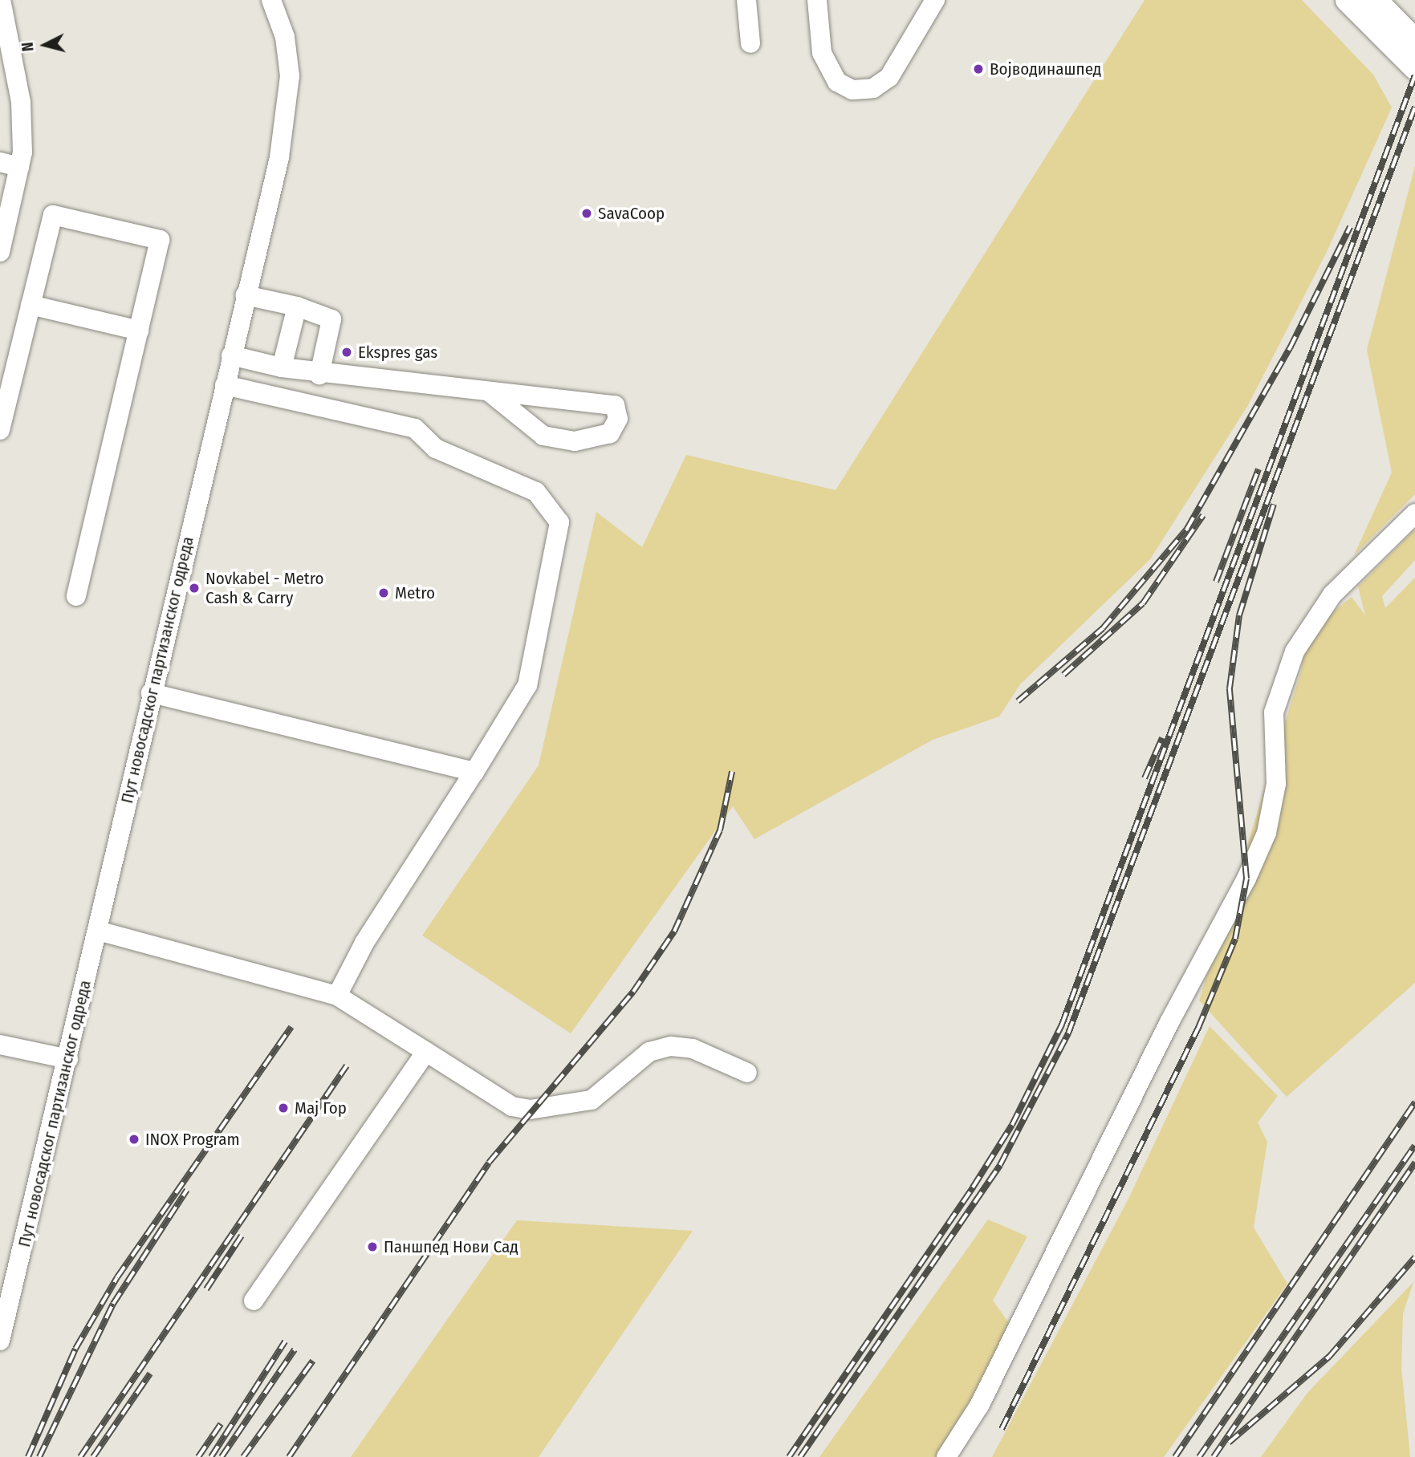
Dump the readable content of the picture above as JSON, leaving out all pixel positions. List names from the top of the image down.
{
  "streets": {
    "street": ["Пут новосадског партизанског одреда"]
  },
  "places": [
    "Војводинашпед",
    "SavaCoop",
    "Ekspres gas",
    "Novkabel - Metro Cash & Carry",
    "Metro",
    "Мај Гор",
    "INOX Program",
    "Паншпед Нови Сад"
  ],
  "north": "left"
}
